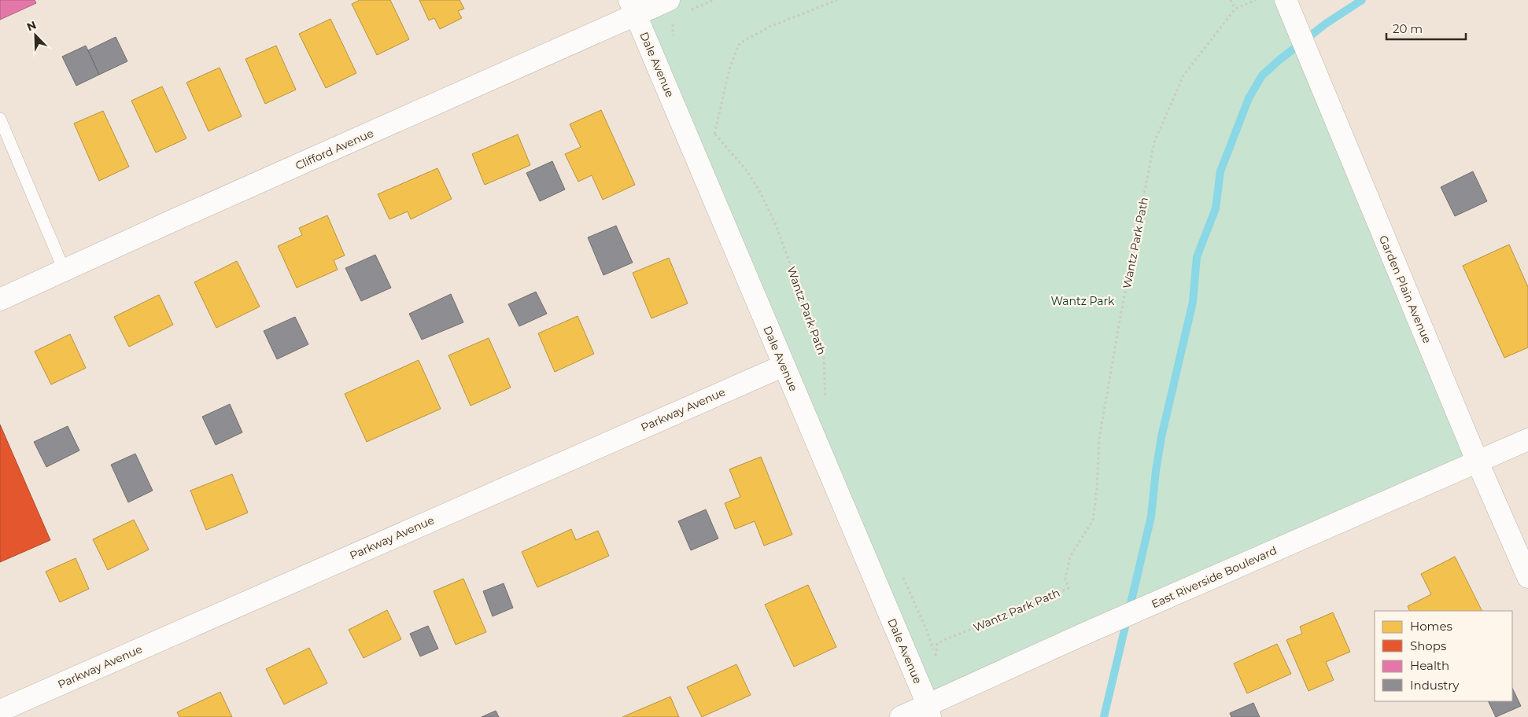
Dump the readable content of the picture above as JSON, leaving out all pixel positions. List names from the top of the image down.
{
  "streets": {
    "street": [
      "Dale Avenue",
      "Clifford Avenue",
      "Garden Plain Avenue",
      "Parkway Avenue",
      "East Riverside Boulevard"
    ],
    "path": ["Wantz Park Path"]
  },
  "crossings": [
    ["Dale Avenue", "Clifford Avenue"],
    ["Dale Avenue", "Parkway Avenue"],
    ["Dale Avenue", "East Riverside Boulevard"],
    ["Garden Plain Avenue", "East Riverside Boulevard"]
  ],
  "parks": ["Wantz Park"],
  "legend": [
    "Homes",
    "Shops",
    "Health",
    "Industry"
  ],
  "scale_bar": "20 m",
  "north": "top left"
}
